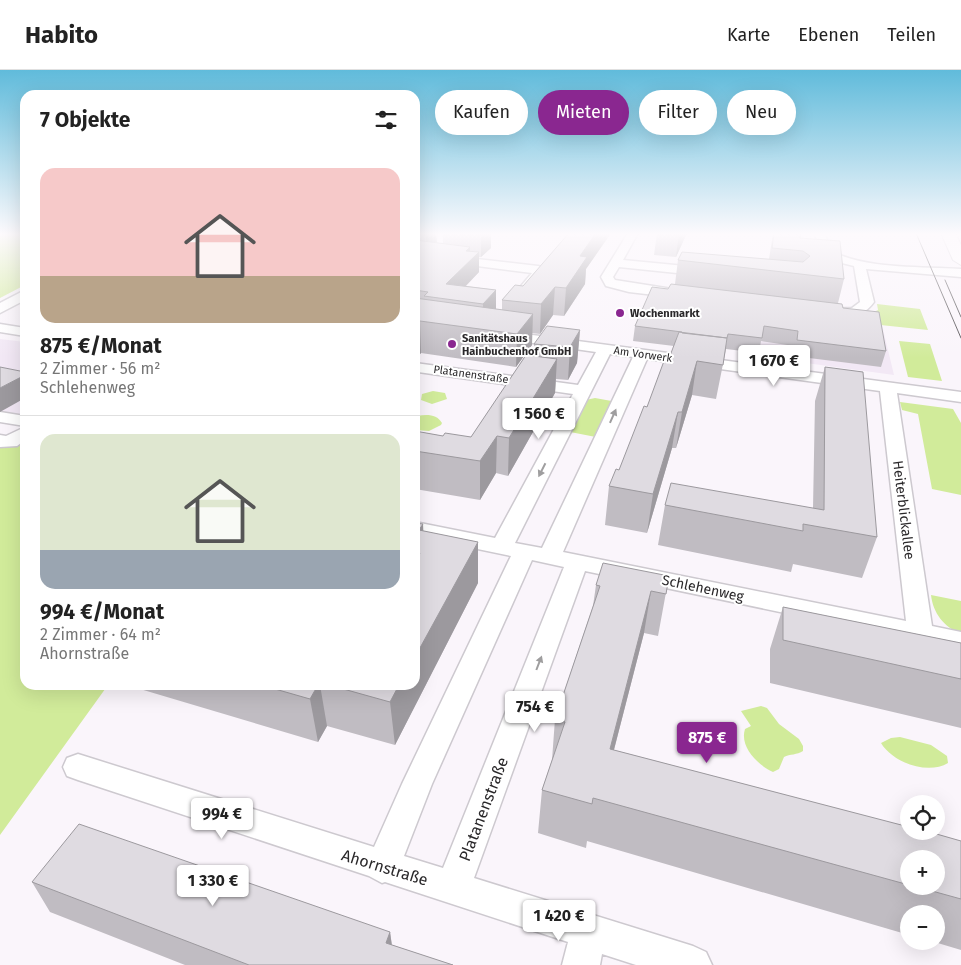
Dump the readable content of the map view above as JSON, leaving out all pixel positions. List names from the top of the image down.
{
  "streets": {
    "street": [
      "Am Vorwerk",
      "Platanenstraße",
      "Heiterblickallee",
      "Schlehenweg",
      "Ahornstraße"
    ]
  },
  "crossings": [
    ["Am Vorwerk", "Platanenstraße"],
    ["Am Vorwerk", "Heiterblickallee"],
    ["Platanenstraße", "Schlehenweg"],
    ["Platanenstraße", "Ahornstraße"],
    ["Heiterblickallee", "Schlehenweg"]
  ],
  "places": ["Wochenmarkt", "Sanitätshaus Hainbuchenhof GmbH"],
  "page": {
    "header": "Habito",
    "nav": ["Karte", "Ebenen", "Teilen"],
    "chip": [
      "Kaufen",
      "Mieten",
      "Filter",
      "Neu"
    ],
    "heading": "7 Objekte",
    "list": [
      {
        "name": "875 €/Monat",
        "note": "2 Zimmer · 56 m² · Schlehenweg"
      },
      {
        "name": "994 €/Monat",
        "note": "2 Zimmer · 64 m² · Ahornstraße"
      }
    ],
    "price": [
      "1 670 €",
      "1 560 €",
      "754 €",
      "875 €",
      "994 €",
      "1 330 €",
      "1 420 €"
    ],
    "map_buttons": ["+", "−"]
  }
}
